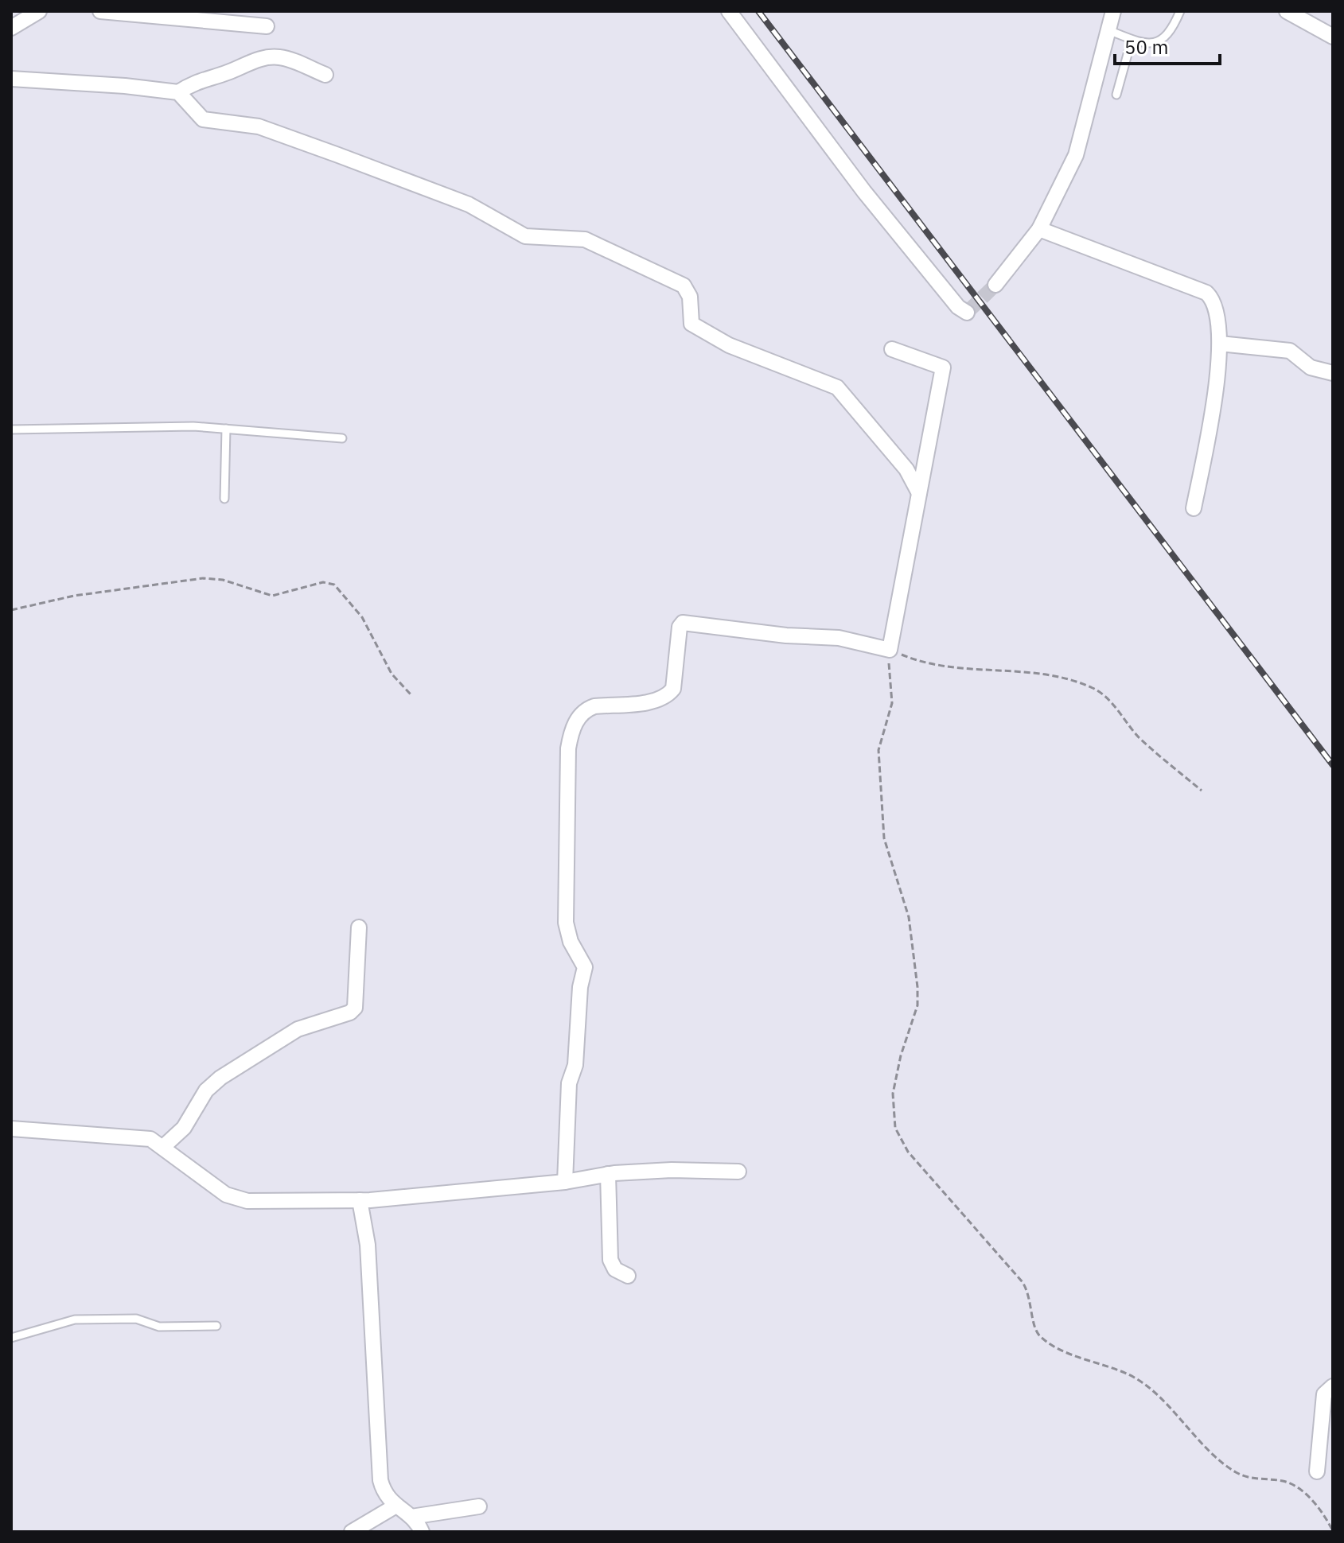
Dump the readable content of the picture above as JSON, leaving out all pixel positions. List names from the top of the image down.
{
  "scale_bar": "50 m"
}
